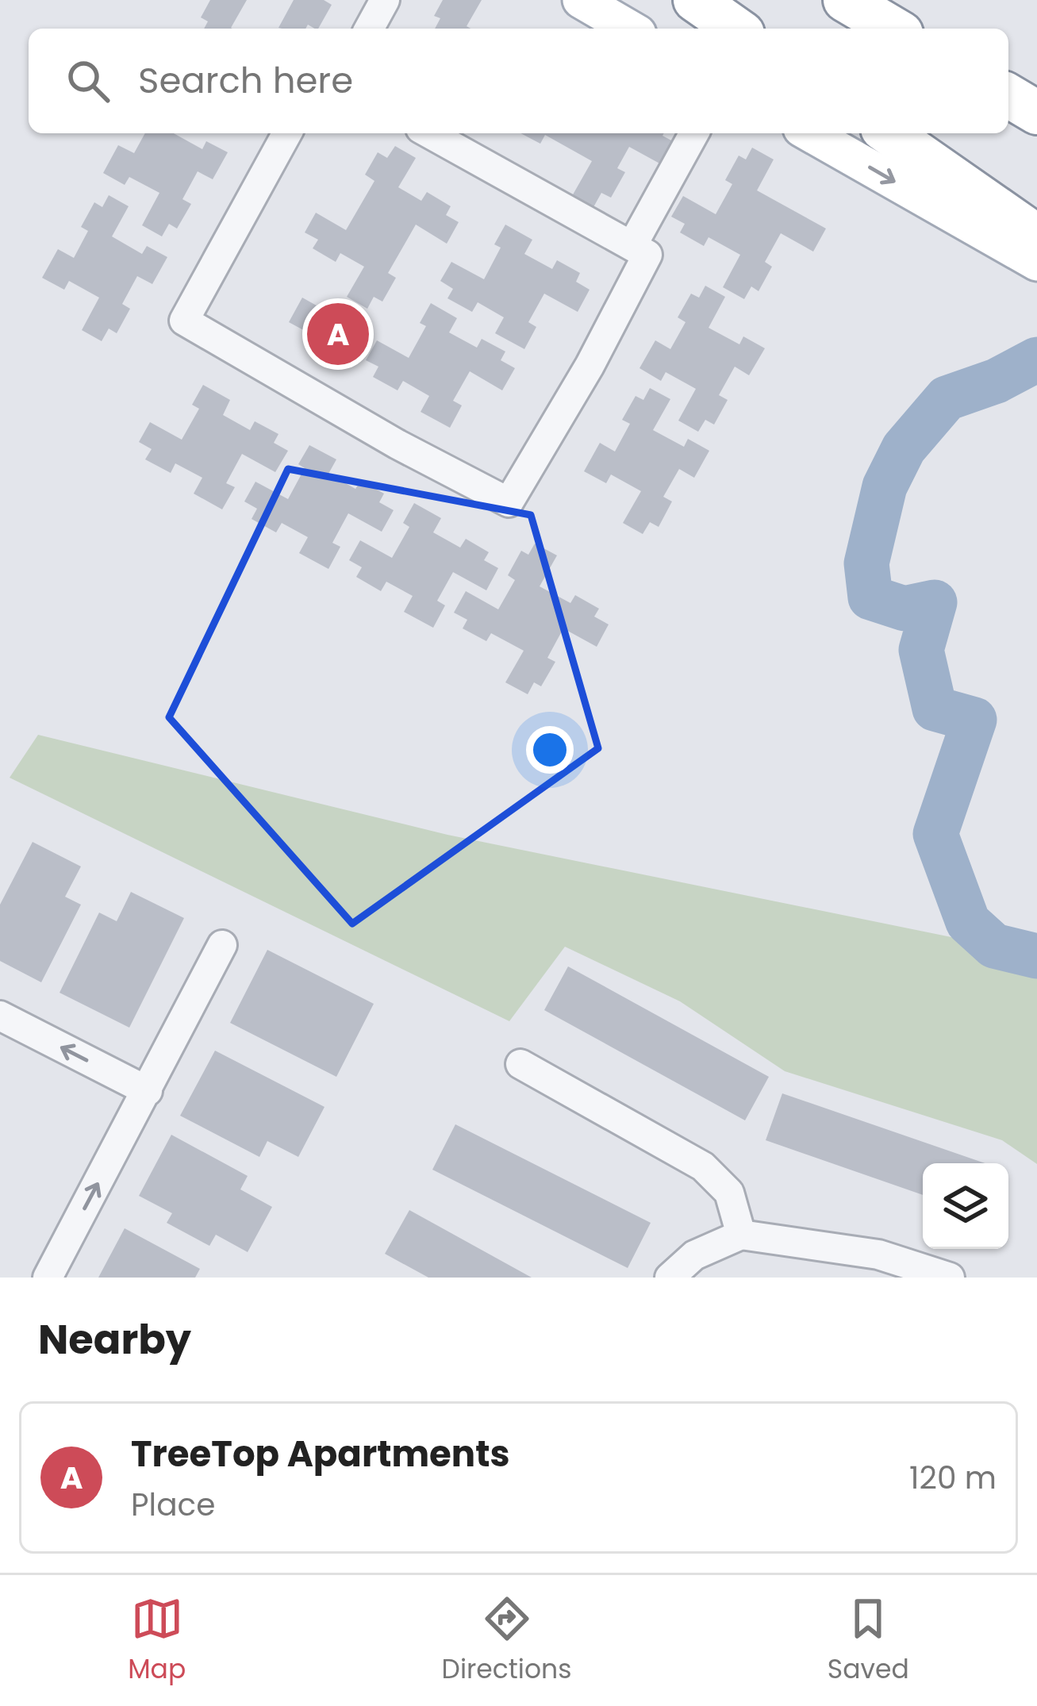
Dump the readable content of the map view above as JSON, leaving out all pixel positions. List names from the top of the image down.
{
  "page": {
    "search": "Search here",
    "pins": "A",
    "heading": "Nearby",
    "list": [
      {
        "mark": "A",
        "name": "TreeTop Apartments",
        "note": "Place",
        "value": "120 m"
      }
    ],
    "nav": ["Map", "Directions", "Saved"]
  }
}
